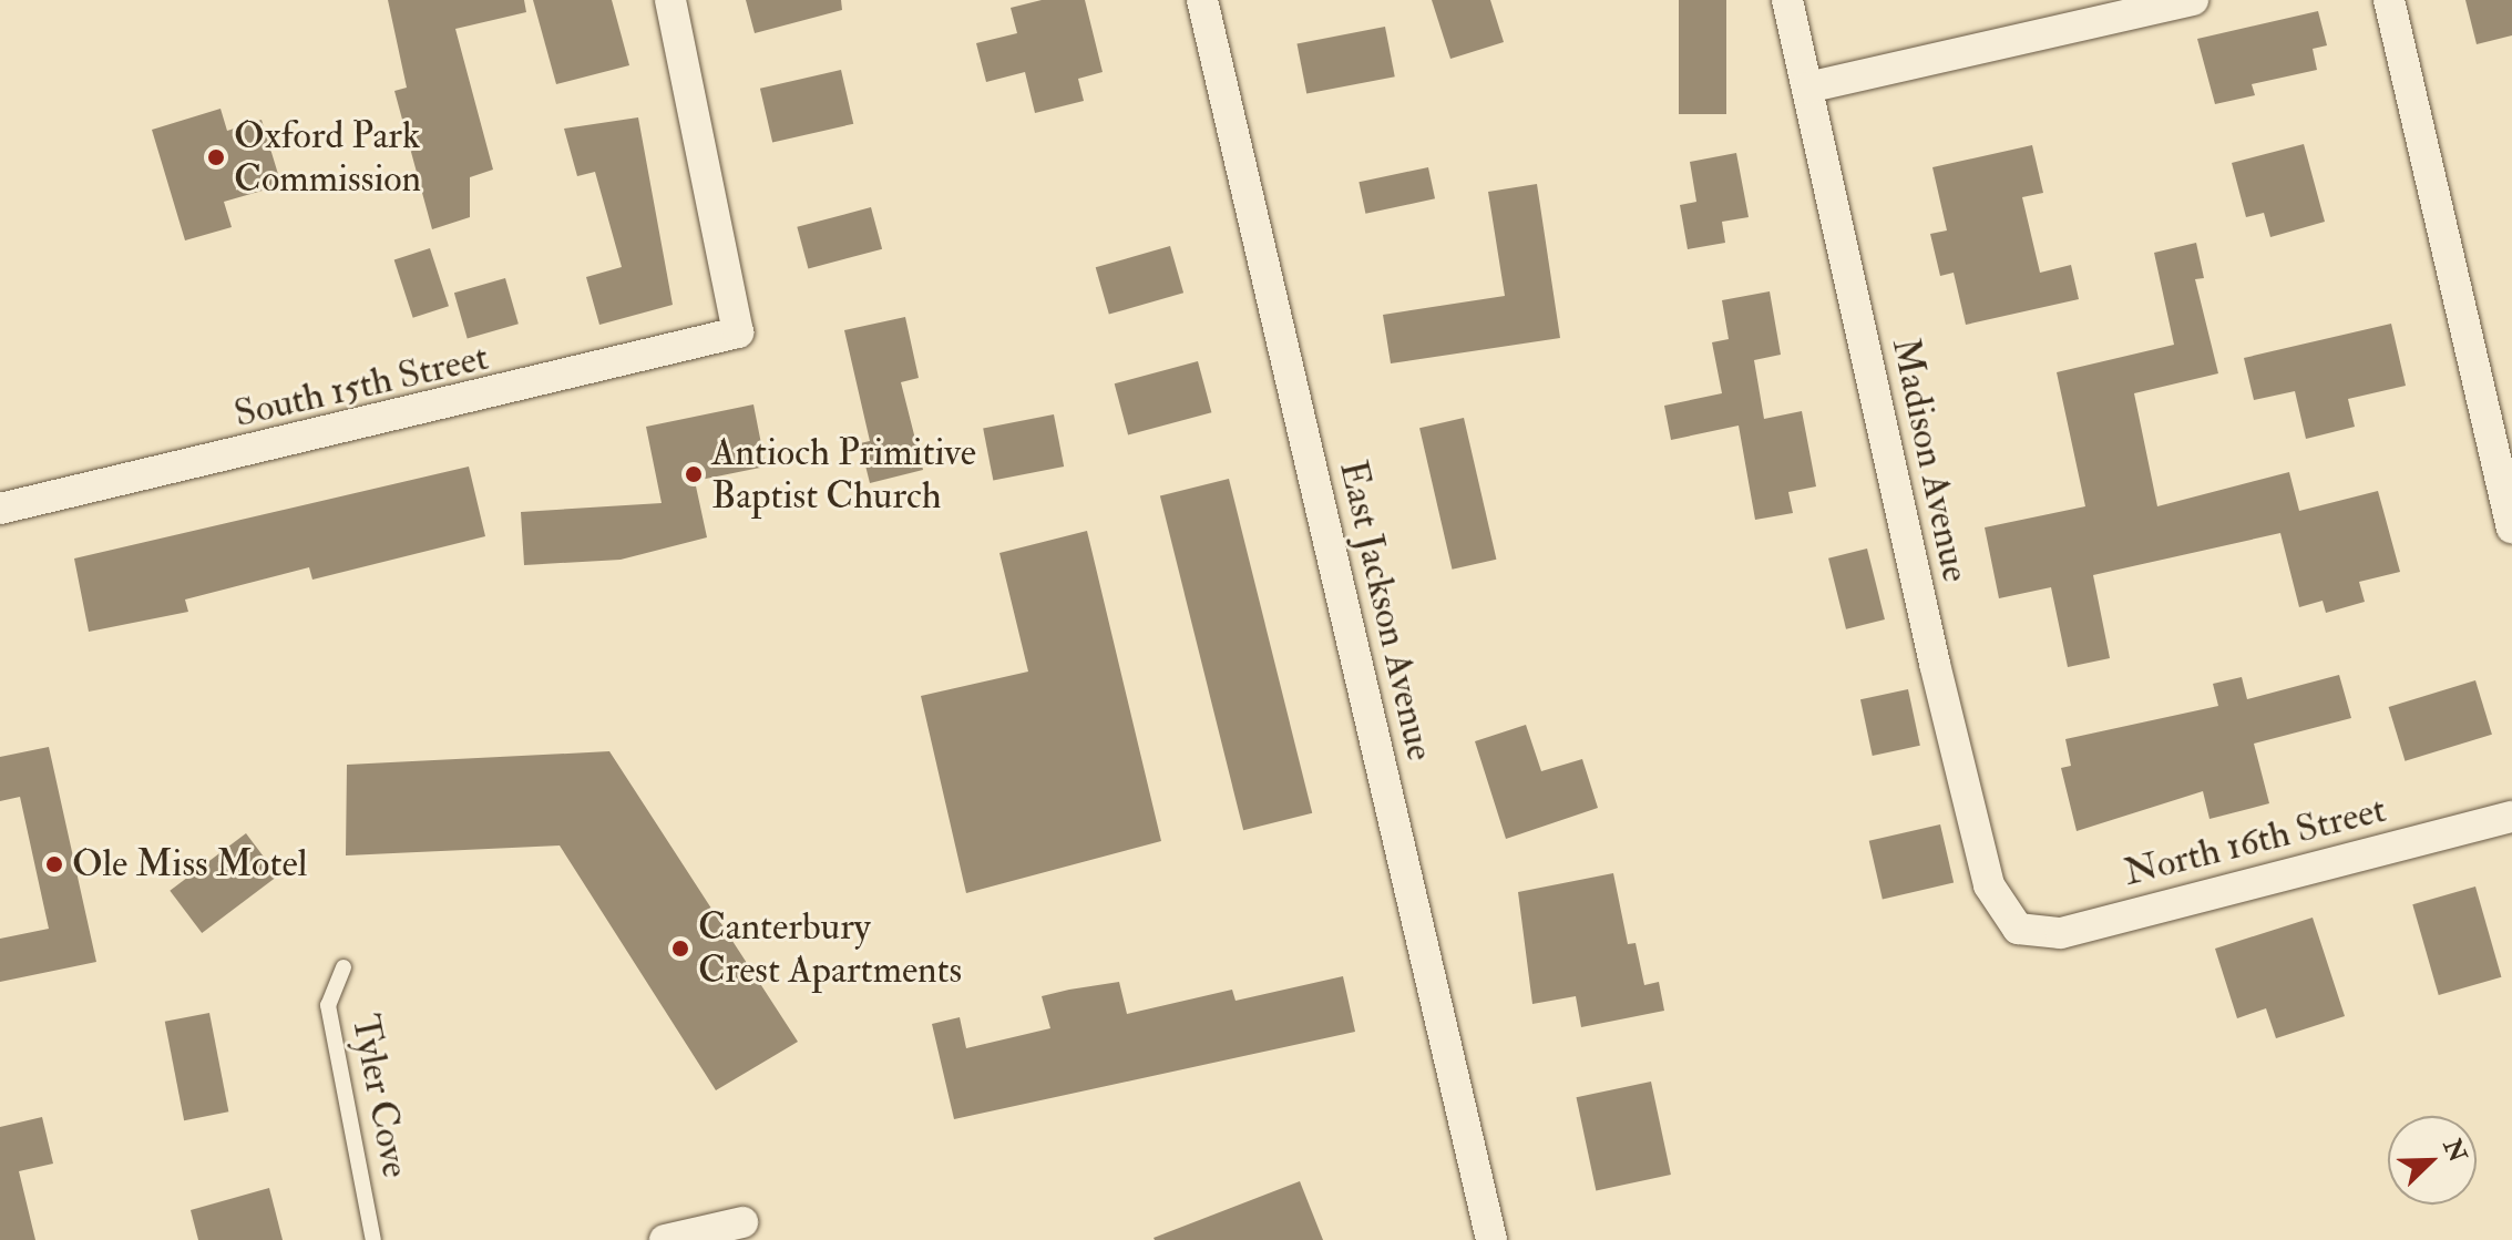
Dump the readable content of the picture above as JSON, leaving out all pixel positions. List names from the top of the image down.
{
  "streets": {
    "street": [
      "South 15th Street",
      "Madison Avenue",
      "East Jackson Avenue",
      "North 16th Street"
    ],
    "lane": ["Tyler Cove"]
  },
  "crossings": [
    ["Madison Avenue", "North 16th Street"]
  ],
  "places": [
    "Oxford Park Commission",
    "Antioch Primitive Baptist Church",
    "Ole Miss Motel",
    "Canterbury Crest Apartments"
  ],
  "north": "top right"
}
